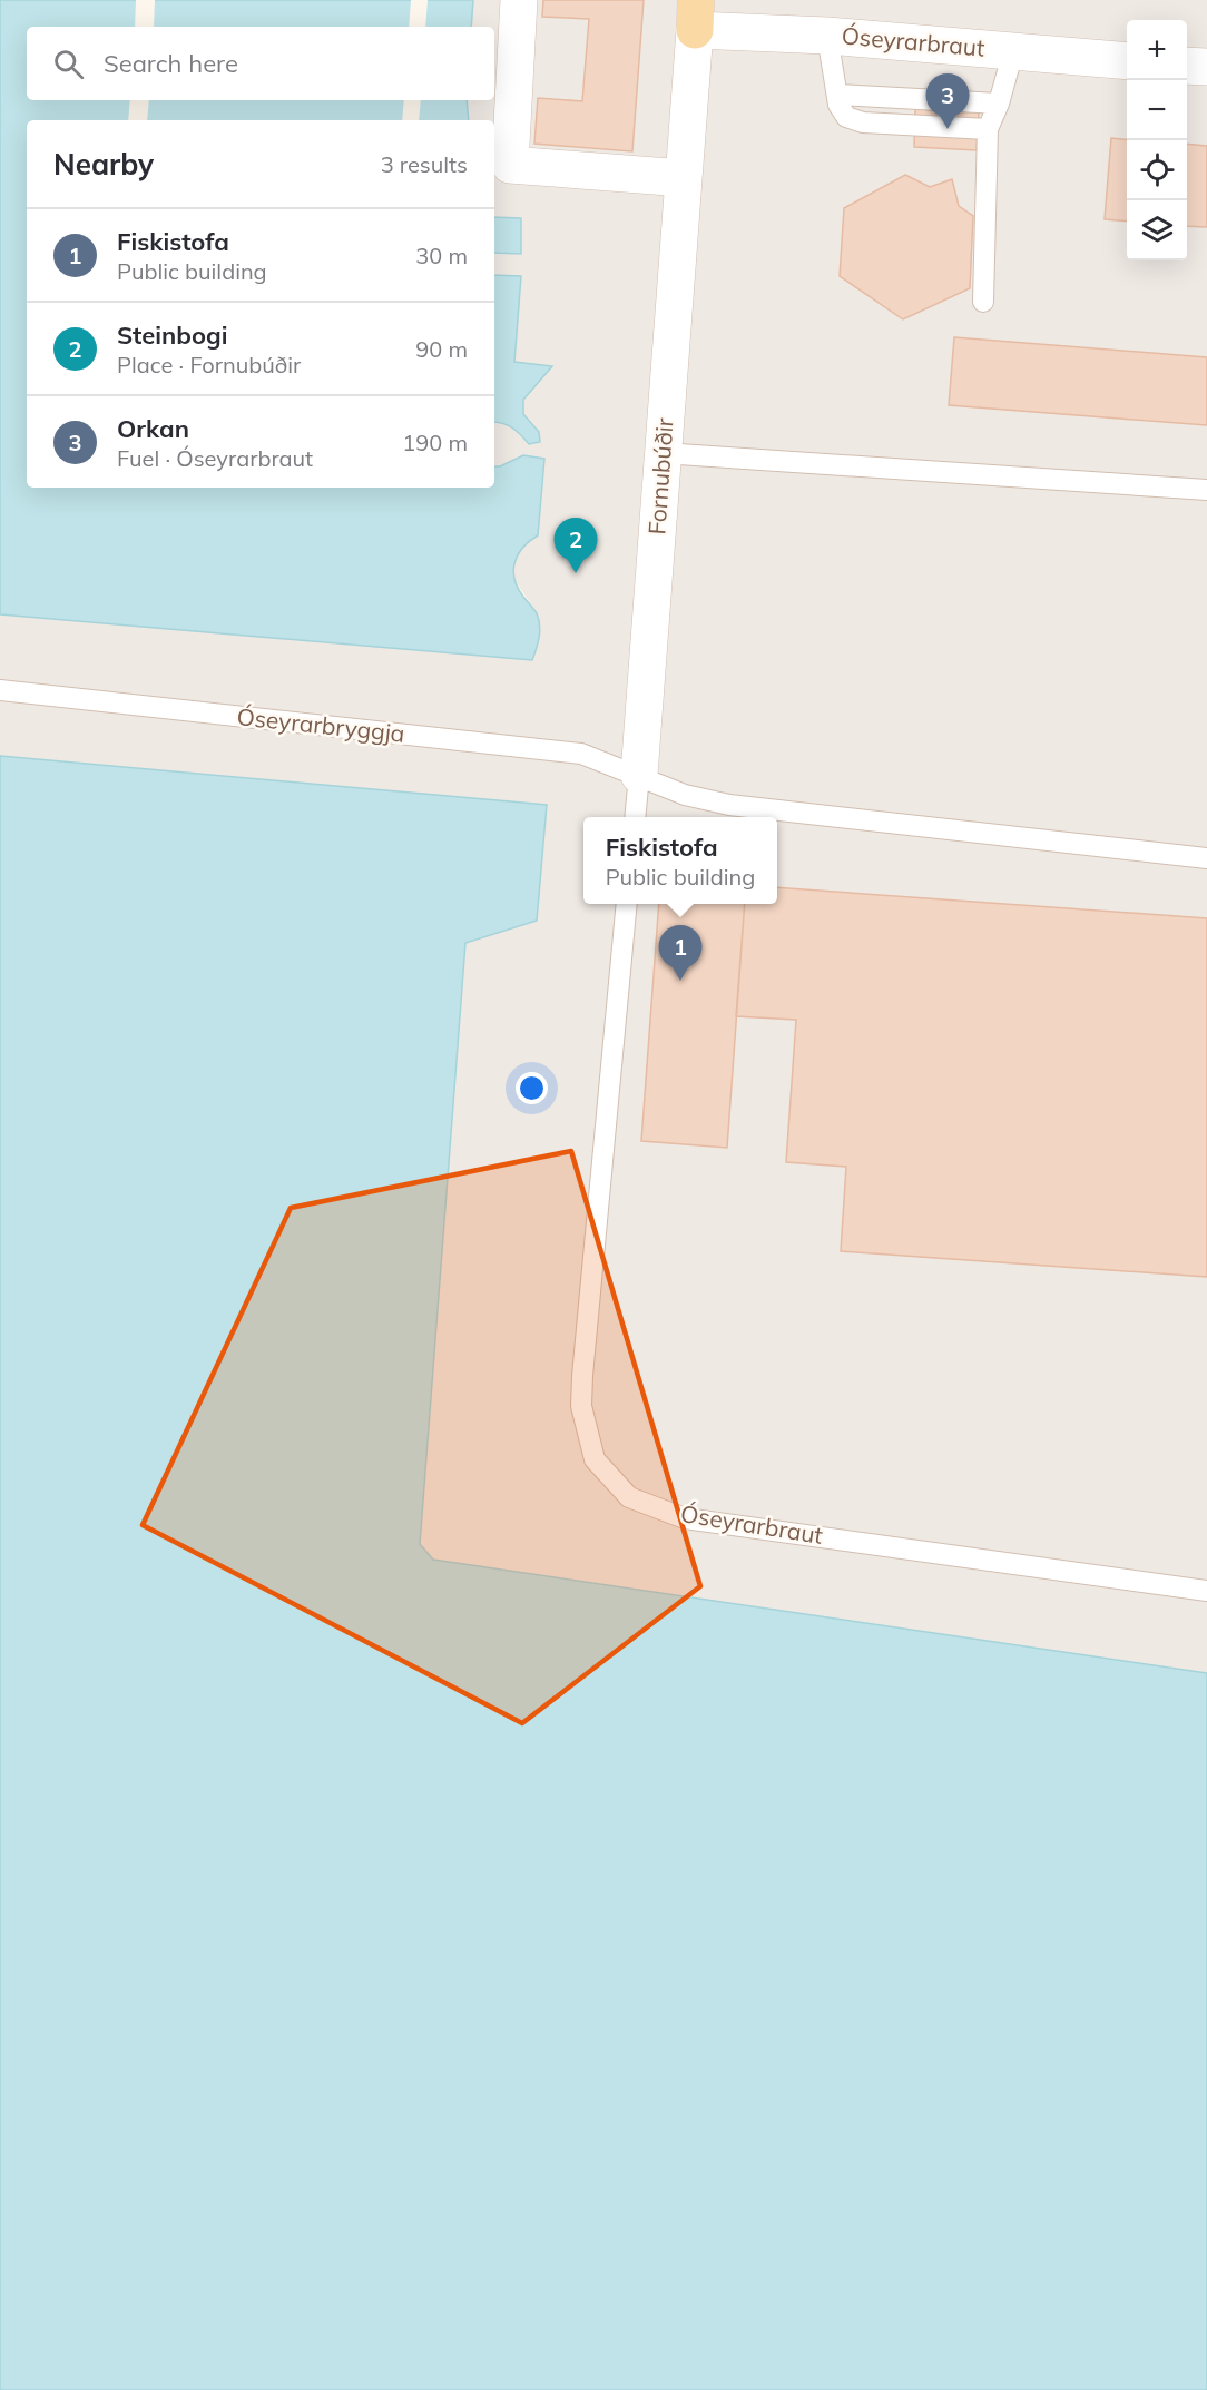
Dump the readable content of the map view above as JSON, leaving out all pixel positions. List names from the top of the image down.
{
  "streets": {
    "street": ["Óseyrarbraut", "Fornubúðir"],
    "lane": ["Óseyrarbryggja"]
  },
  "crossings": [
    ["Óseyrarbraut", "Fornubúðir"],
    ["Fornubúðir", "Óseyrarbryggja"]
  ],
  "page": {
    "map_buttons": ["+", "−"],
    "search": "Search here",
    "pins": ["3", "2", "1"],
    "heading": ["Nearby", "3 results"],
    "list": [
      {
        "mark": "1",
        "name": "Fiskistofa",
        "note": "Public building",
        "value": "30 m"
      },
      {
        "mark": "2",
        "name": "Steinbogi",
        "note": "Place · Fornubúðir",
        "value": "90 m"
      },
      {
        "mark": "3",
        "name": "Orkan",
        "note": "Fuel · Óseyrarbraut",
        "value": "190 m"
      }
    ],
    "popup": ["Fiskistofa", "Public building"]
  }
}
